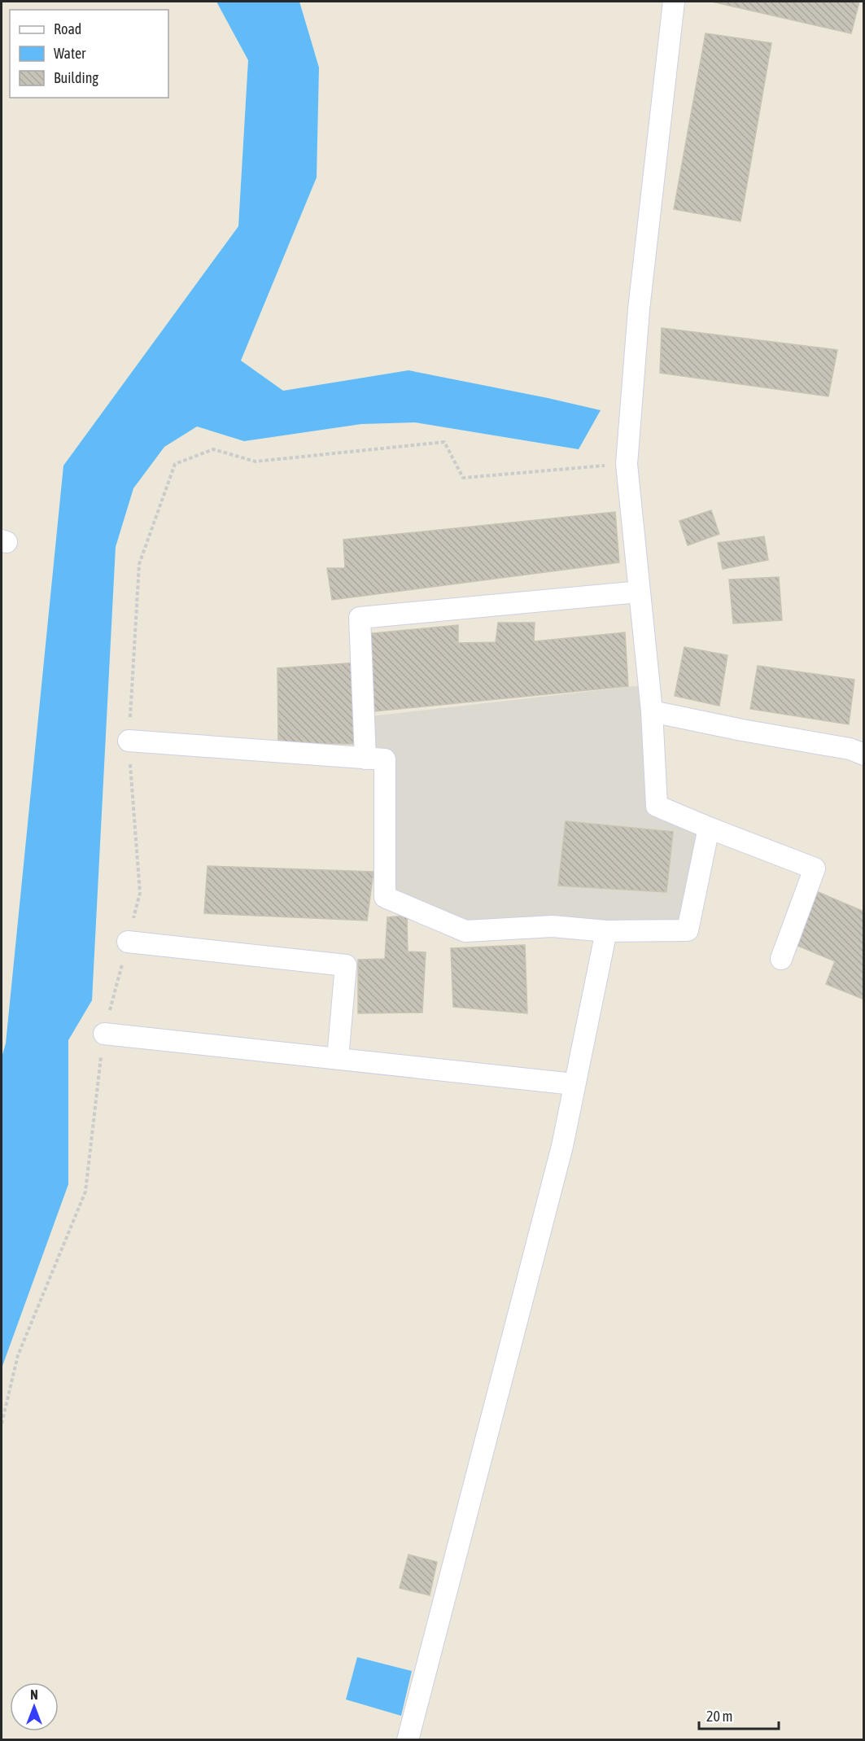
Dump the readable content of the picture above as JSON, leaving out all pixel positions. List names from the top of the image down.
{
  "legend": ["Road", "Water", "Building"],
  "scale_bar": "20 m",
  "north": "top"
}
